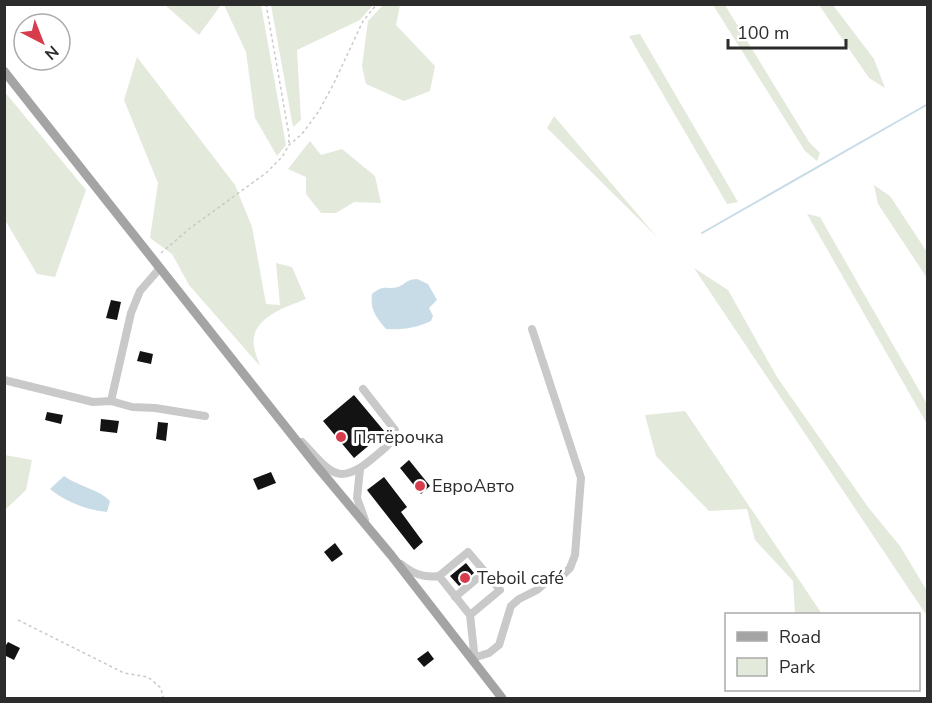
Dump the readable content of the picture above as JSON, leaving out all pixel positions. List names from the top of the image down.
{
  "places": ["Пятёрочка", "ЕвроАвто", "Teboil café"],
  "legend": ["Road", "Park"],
  "scale_bar": "100 m",
  "north": "bottom right"
}
